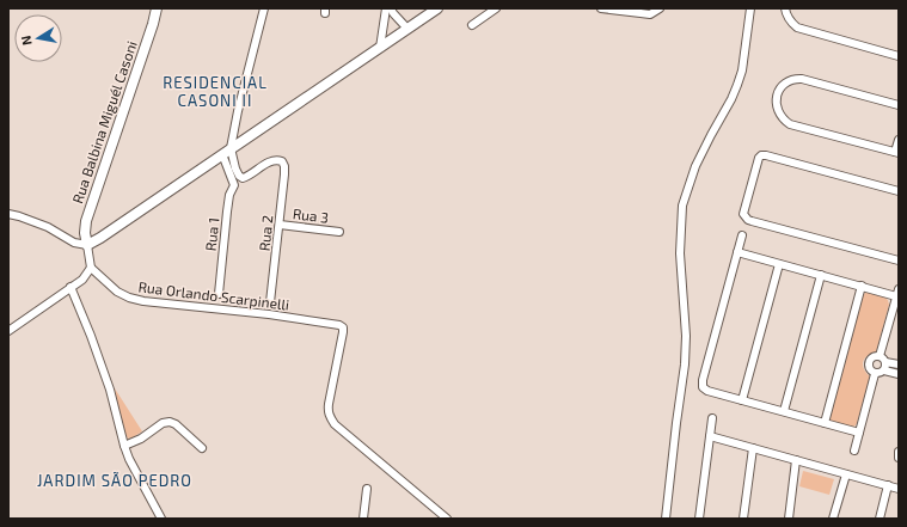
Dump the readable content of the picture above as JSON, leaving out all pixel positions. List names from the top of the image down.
{
  "streets": {
    "street": [
      "Rua Balbina Miguél Casoni",
      "Rua 3",
      "Rua 2",
      "Rua 1",
      "Rua Orlando Scarpinelli"
    ]
  },
  "crossings": [
    ["Rua 3", "Rua 2"],
    ["Rua 2", "Rua 1"]
  ],
  "districts": ["RESIDENCIAL CASONI II", "JARDIM SÃO PEDRO"],
  "north": "left"
}
